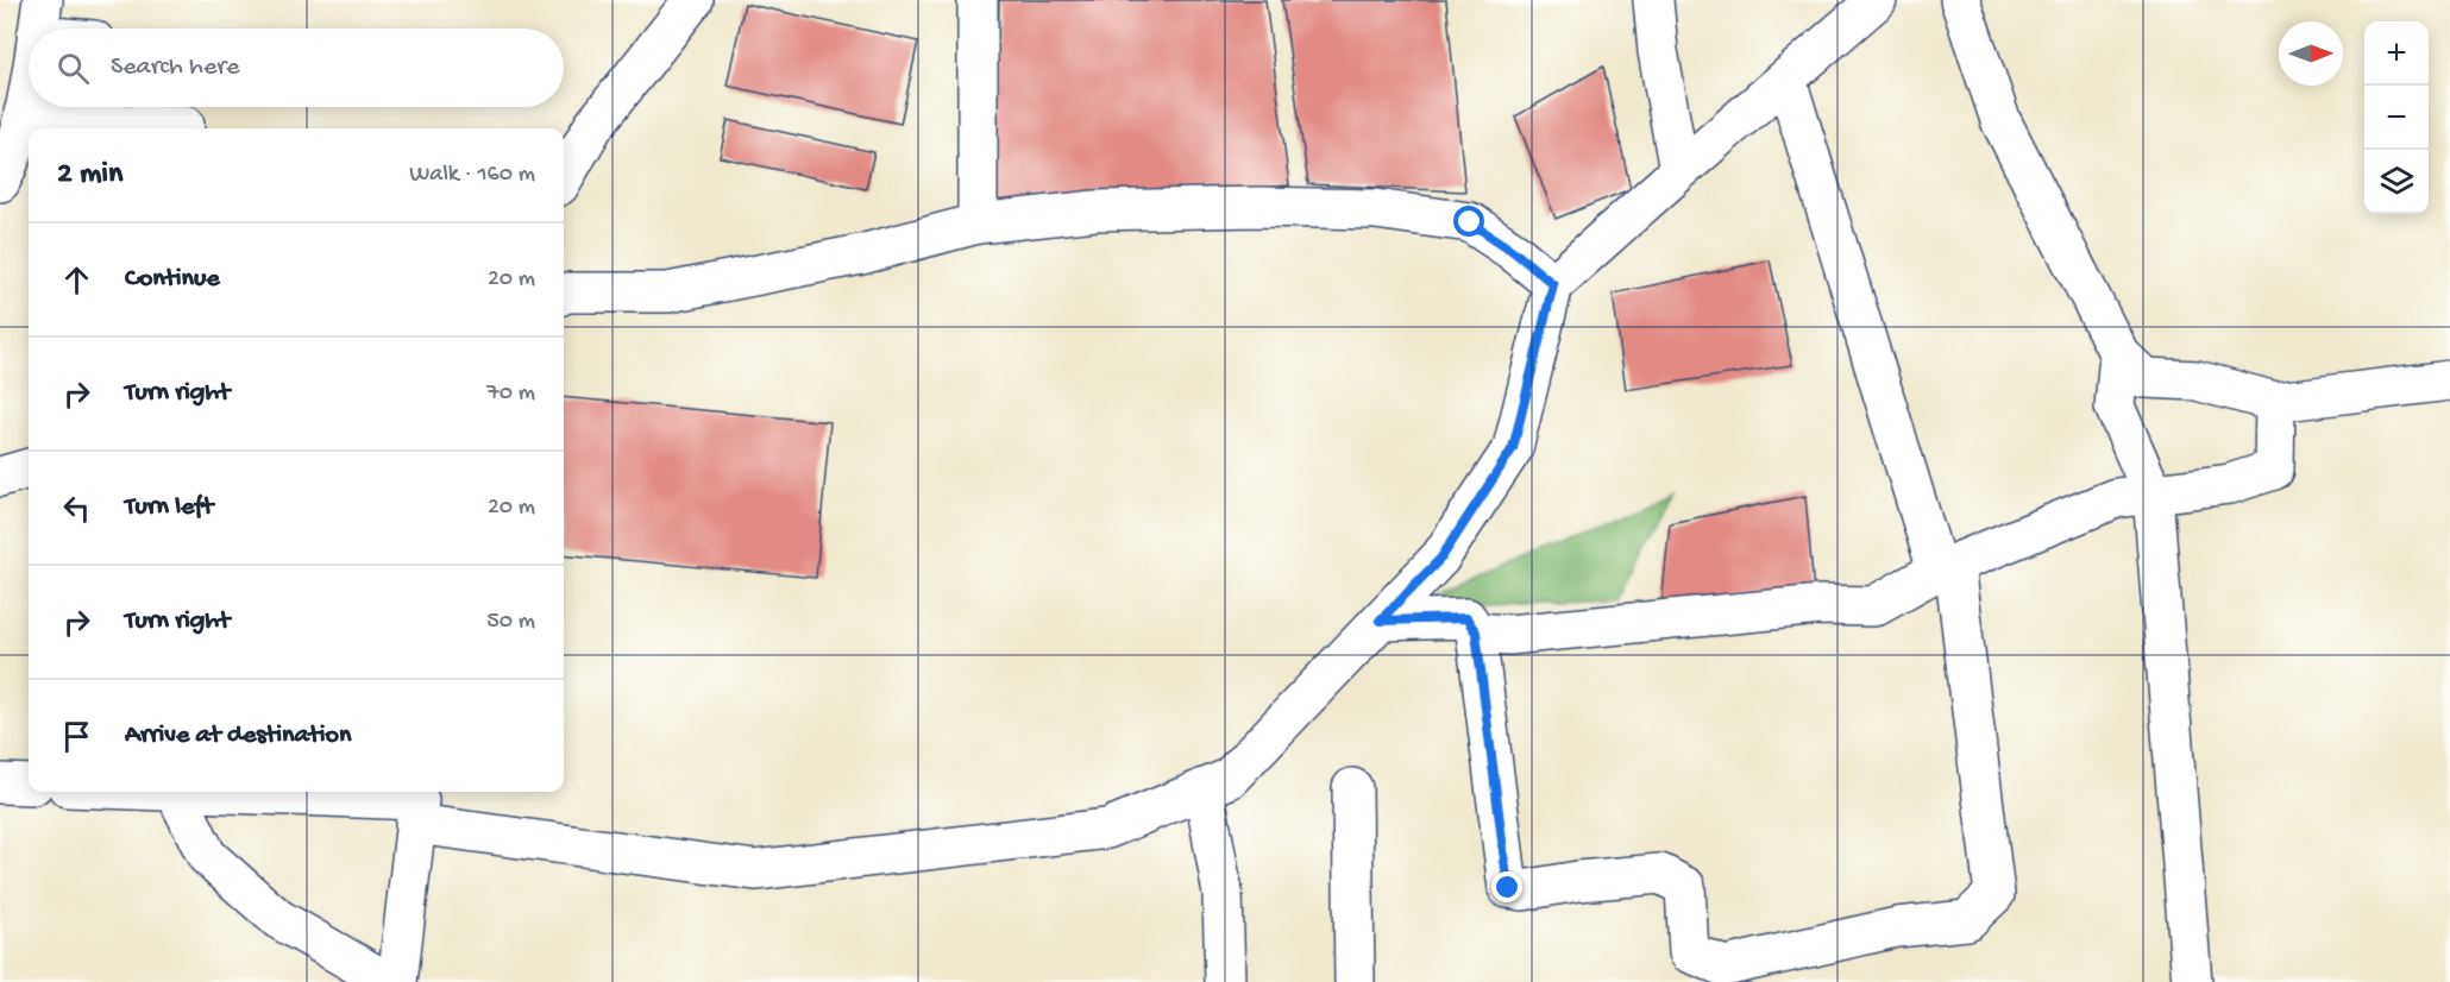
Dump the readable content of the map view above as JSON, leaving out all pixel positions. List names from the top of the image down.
{
  "north": "right",
  "page": {
    "map_buttons": ["+", "−"],
    "search": "Search here",
    "heading": ["2 min", "Walk · 160 m"],
    "list": [
      ["Continue", "20 m"],
      ["Turn right", "70 m"],
      ["Turn left", "20 m"],
      ["Turn right", "50 m"],
      "Arrive at destination"
    ]
  }
}
